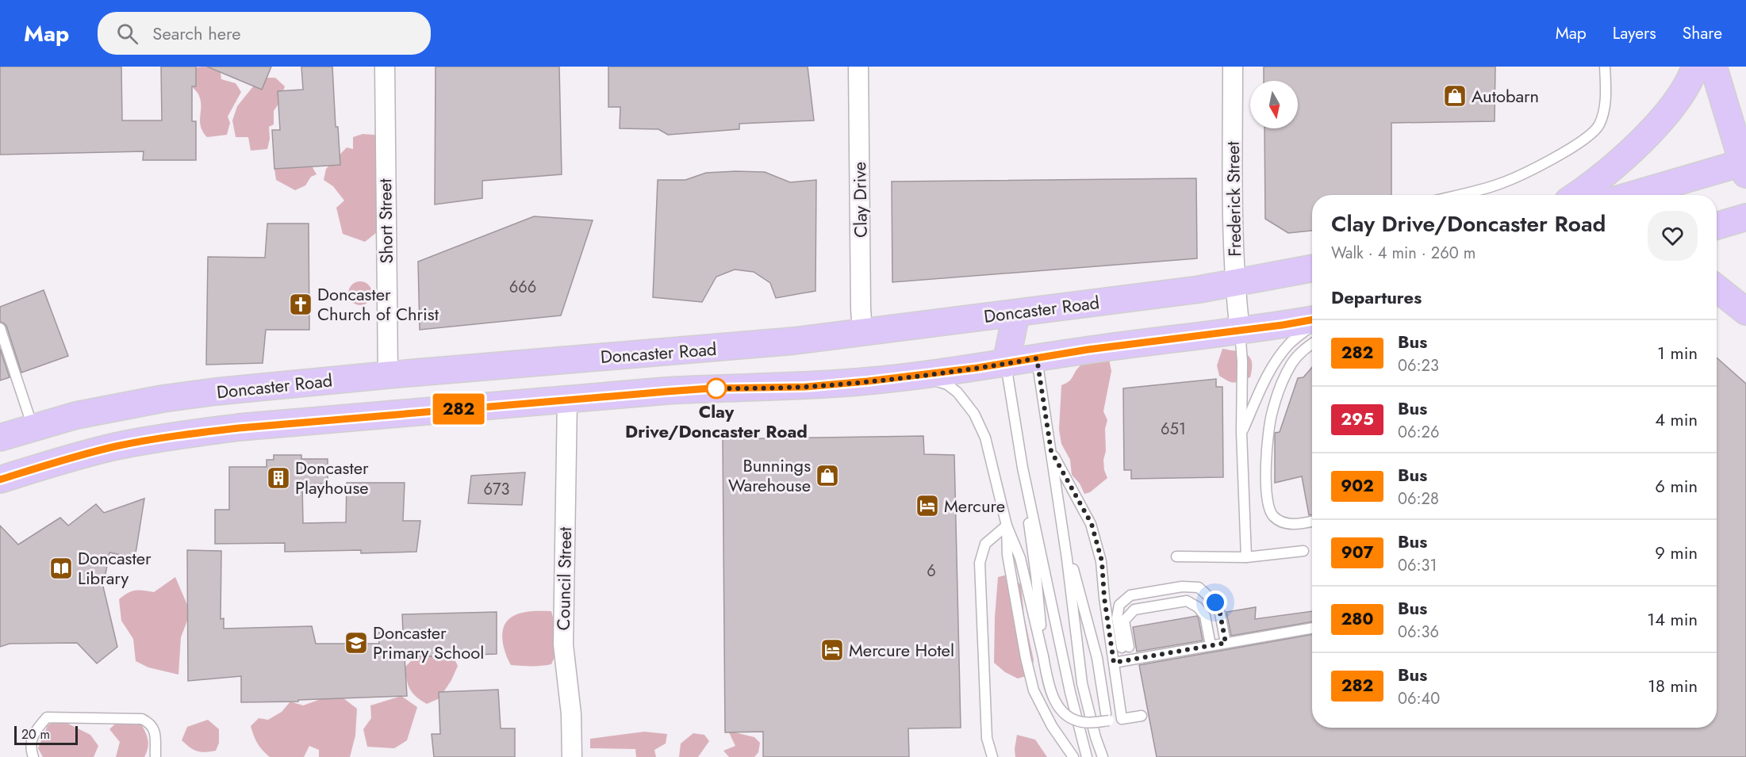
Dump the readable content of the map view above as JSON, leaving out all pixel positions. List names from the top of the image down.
{
  "streets": {
    "main road": ["Doncaster Road"],
    "street": [
      "Frederick Street",
      "Clay Drive",
      "Short Street",
      "Council Street"
    ]
  },
  "crossings": [
    ["Frederick Street", "Doncaster Road"],
    ["Clay Drive", "Doncaster Road"],
    ["Short Street", "Doncaster Road"]
  ],
  "places": {
    "shop": ["Autobarn", "Bunnings Warehouse"],
    "church": ["Doncaster Church of Christ"],
    "other": ["Clay Drive/Doncaster Road"],
    "building": ["Doncaster Playhouse"],
    "hotel": ["Mercure", "Mercure Hotel"],
    "library": ["Doncaster Library"],
    "school or university": ["Doncaster Primary School"]
  },
  "lines": ["bus line 282"],
  "house_numbers": [
    "666",
    "651",
    "673",
    "6"
  ],
  "scale_bar": "20 m",
  "north": "bottom",
  "page": {
    "header": "Map",
    "search": "Search here",
    "nav": ["Map", "Layers", "Share"],
    "on_map": "282",
    "heading": [
      ["Clay Drive/Doncaster Road", "Walk · 4 min · 260 m"],
      "Departures"
    ],
    "list": [
      {
        "mark": "282",
        "name": "Bus",
        "note": "06:23",
        "value": "1 min"
      },
      {
        "mark": "295",
        "name": "Bus",
        "note": "06:26",
        "value": "4 min"
      },
      {
        "mark": "902",
        "name": "Bus",
        "note": "06:28",
        "value": "6 min"
      },
      {
        "mark": "907",
        "name": "Bus",
        "note": "06:31",
        "value": "9 min"
      },
      {
        "mark": "280",
        "name": "Bus",
        "note": "06:36",
        "value": "14 min"
      },
      {
        "mark": "282",
        "name": "Bus",
        "note": "06:40",
        "value": "18 min"
      }
    ],
    "scale": "20 m"
  }
}
